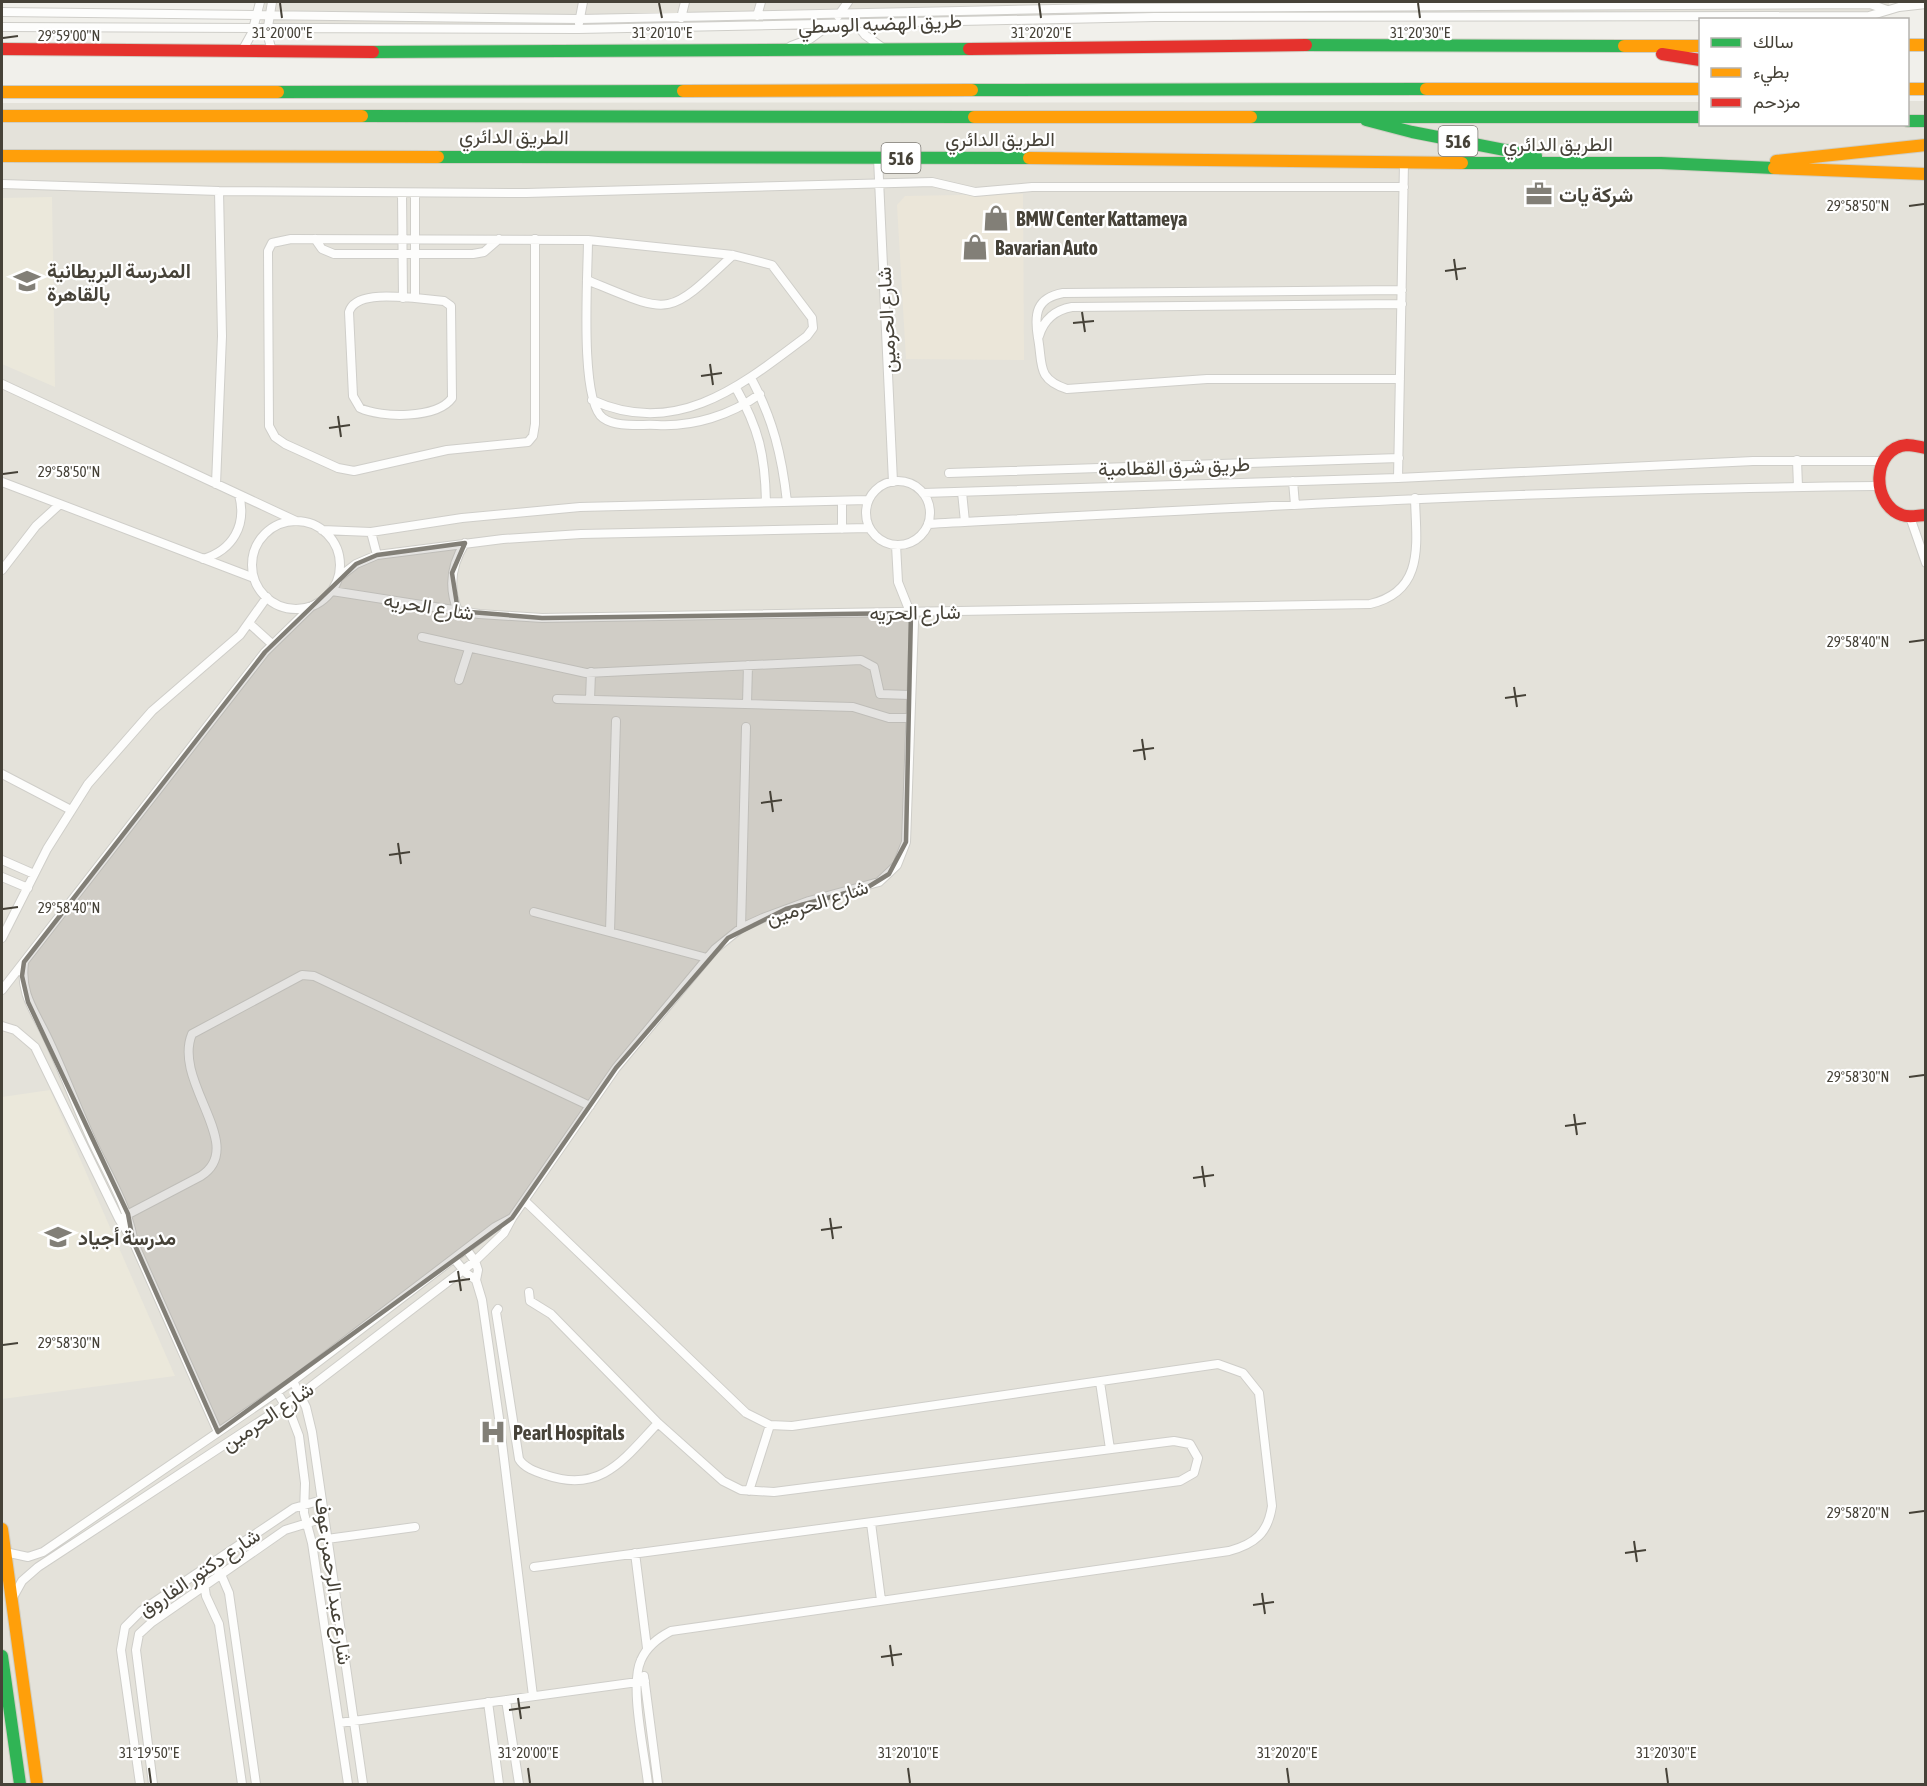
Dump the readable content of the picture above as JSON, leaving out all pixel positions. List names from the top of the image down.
{
  "streets": {
    "main road": ["الطريق الدائري", "516"],
    "street": [
      "طريق الهضبه الوسطي",
      "شارع الحرمين",
      "طريق شرق القطامية",
      "شارع الحريه",
      "شارع دكتور الفاروق",
      "شارع عبد الرحمن عوف"
    ]
  },
  "crossings": [
    ["الطريق الدائري", "516"],
    ["الطريق الدائري", "شارع الحرمين"],
    ["شارع الحرمين", "شارع الحريه"],
    ["شارع الحرمين", "شارع عبد الرحمن عوف"],
    ["شارع دكتور الفاروق", "شارع عبد الرحمن عوف"]
  ],
  "places": {
    "office": ["شركة يات"],
    "shop": ["BMW Center Kattameya", "Bavarian Auto"],
    "school or university": ["المدرسة البريطانية بالقاهرة", "مدرسة أجياد"],
    "hospital": ["Pearl Hospitals"]
  },
  "legend": ["سالك", "بطيء", "مزدحم"],
  "coordinates": [
    "31°20'00\"E",
    "31°20'10\"E",
    "31°20'20\"E",
    "31°20'30\"E",
    "29°59'00\"N",
    "29°58'50\"N",
    "29°58'40\"N",
    "29°58'30\"N",
    "29°58'20\"N",
    "31°19'50\"E"
  ]
}
